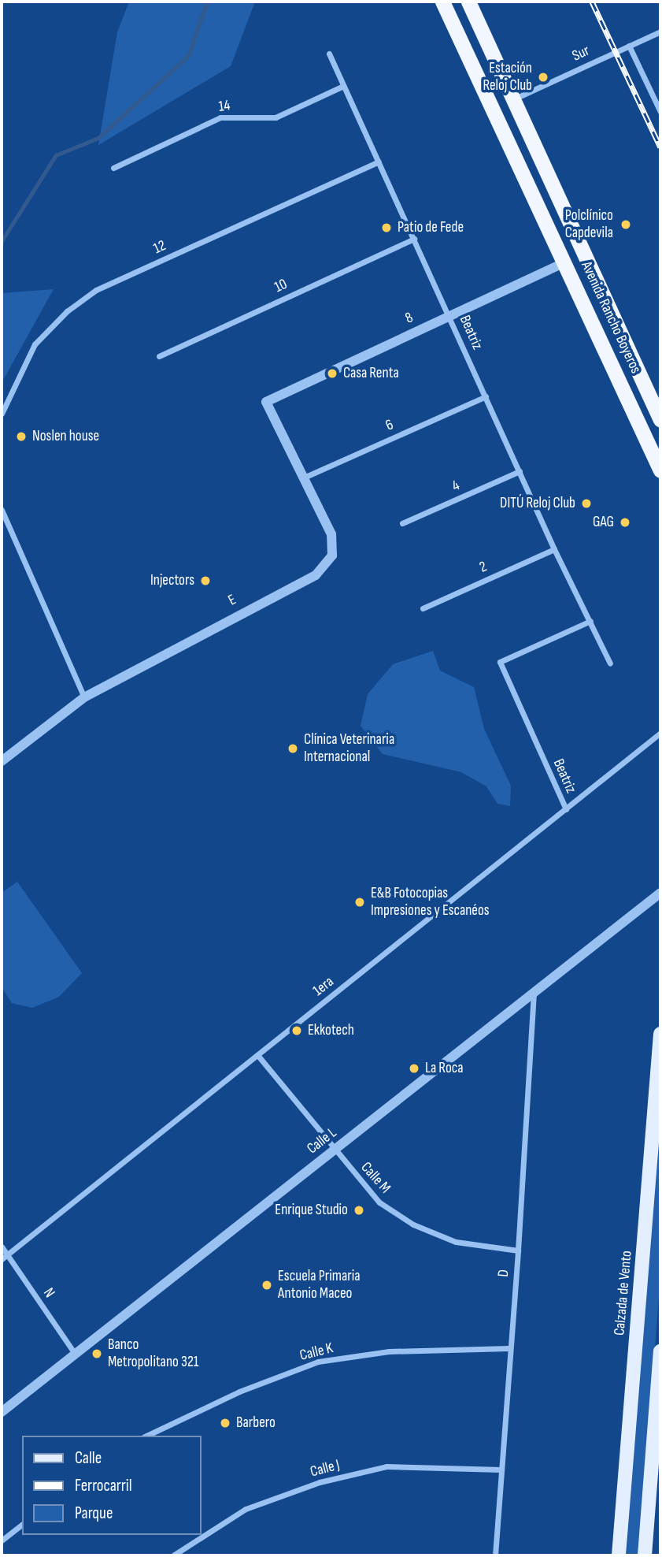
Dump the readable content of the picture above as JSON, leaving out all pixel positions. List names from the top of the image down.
{
  "streets": {
    "highway": ["Avenida Rancho Boyeros"],
    "main road": ["Calzada de Vento"],
    "street": [
      "Sur",
      "14",
      "12",
      "10",
      "8",
      "Beatriz",
      "6",
      "4",
      "2",
      "E",
      "1era",
      "Calle L",
      "Calle M",
      "D",
      "N",
      "Calle K",
      "Calle J"
    ]
  },
  "crossings": [
    ["Sur", "Avenida Rancho Boyeros"],
    ["14", "Beatriz"],
    ["12", "Beatriz"],
    ["10", "Beatriz"],
    ["Avenida Rancho Boyeros", "8"],
    ["8", "Beatriz"],
    ["8", "E"],
    ["Beatriz", "6"],
    ["Beatriz", "4"],
    ["Beatriz", "2"],
    ["Beatriz", "1era"],
    ["6", "E"],
    ["1era", "Calle M"],
    ["1era", "N"],
    ["Calle L", "Calle M"],
    ["Calle L", "D"],
    ["Calle L", "N"],
    ["Calle M", "D"],
    ["D", "Calle K"],
    ["D", "Calle J"]
  ],
  "places": [
    "Estación Reloj Club",
    "Polclínico Capdevila",
    "Patio de Fede",
    "Casa Renta",
    "Noslen house",
    "DITÚ Reloj Club",
    "GAG",
    "Injectors",
    "Clínica Veterinaria Internacional",
    "E&B Fotocopias Impresiones y Escanéos",
    "Ekkotech",
    "La Roca",
    "Enrique Studio",
    "Escuela Primaria Antonio Maceo",
    "Banco Metropolitano 321",
    "Barbero"
  ],
  "legend": ["Calle", "Ferrocarril", "Parque"]
}
